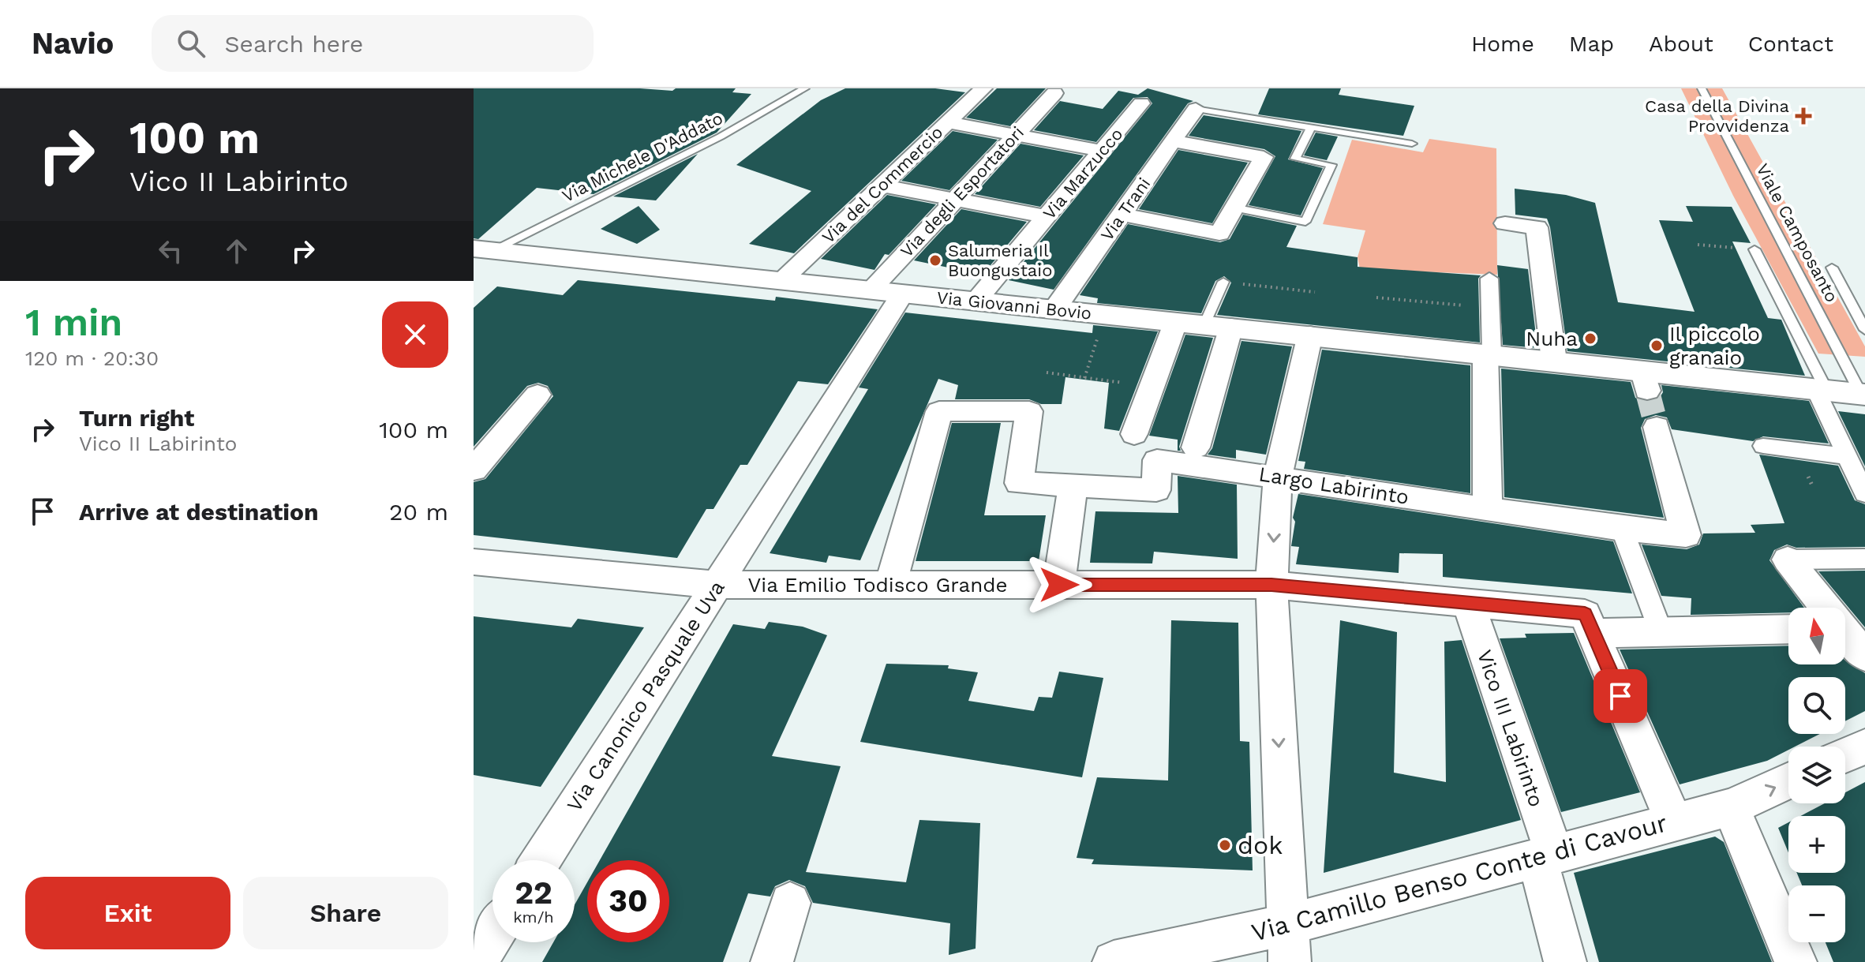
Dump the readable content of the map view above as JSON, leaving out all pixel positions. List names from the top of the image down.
{
  "streets": {
    "street": [
      "Via Marzucco",
      "Via del Commercio",
      "Via degli Esportatori",
      "Via Trani",
      "Via Giovanni Bovio",
      "Largo Labirinto",
      "Via Emilio Todisco Grande",
      "Via Canonico Pasquale Uva",
      "Vico III Labirinto",
      "Via Camillo Benso Conte di Cavour"
    ],
    "lane": ["Via Michele D'Addato", "Viale Camposanto"]
  },
  "crossings": [
    ["Via Michele D'Addato", "Via Giovanni Bovio"],
    ["Via Marzucco", "Via Giovanni Bovio"],
    ["Via del Commercio", "Via Giovanni Bovio"],
    ["Via degli Esportatori", "Via Giovanni Bovio"],
    ["Via Trani", "Via Giovanni Bovio"],
    ["Viale Camposanto", "Via Giovanni Bovio"],
    ["Via Giovanni Bovio", "Via Canonico Pasquale Uva"],
    ["Largo Labirinto", "Via Emilio Todisco Grande"],
    ["Via Emilio Todisco Grande", "Via Canonico Pasquale Uva"],
    ["Via Emilio Todisco Grande", "Vico III Labirinto"],
    ["Vico III Labirinto", "Via Camillo Benso Conte di Cavour"]
  ],
  "places": {
    "health": ["Casa della Divina Provvidenza"],
    "other": [
      "Salumeria Il Buongustaio",
      "Nuha",
      "Il piccolo granaio",
      "dok"
    ]
  },
  "north": "top",
  "page": {
    "header": "Navio",
    "search": "Search here",
    "nav": [
      "Home",
      "Map",
      "About",
      "Contact"
    ],
    "turn": ["100 m", "Vico II Labirinto"],
    "heading": ["1 min", "120 m · 20:30"],
    "list": [
      {
        "name": "Turn right",
        "note": "Vico II Labirinto",
        "value": "100 m"
      },
      {
        "name": "Arrive at destination",
        "value": "20 m"
      }
    ],
    "map_buttons": ["+", "−"],
    "speed": "22 km/h",
    "limit": "30",
    "buttons": ["Exit", "Share"]
  }
}
